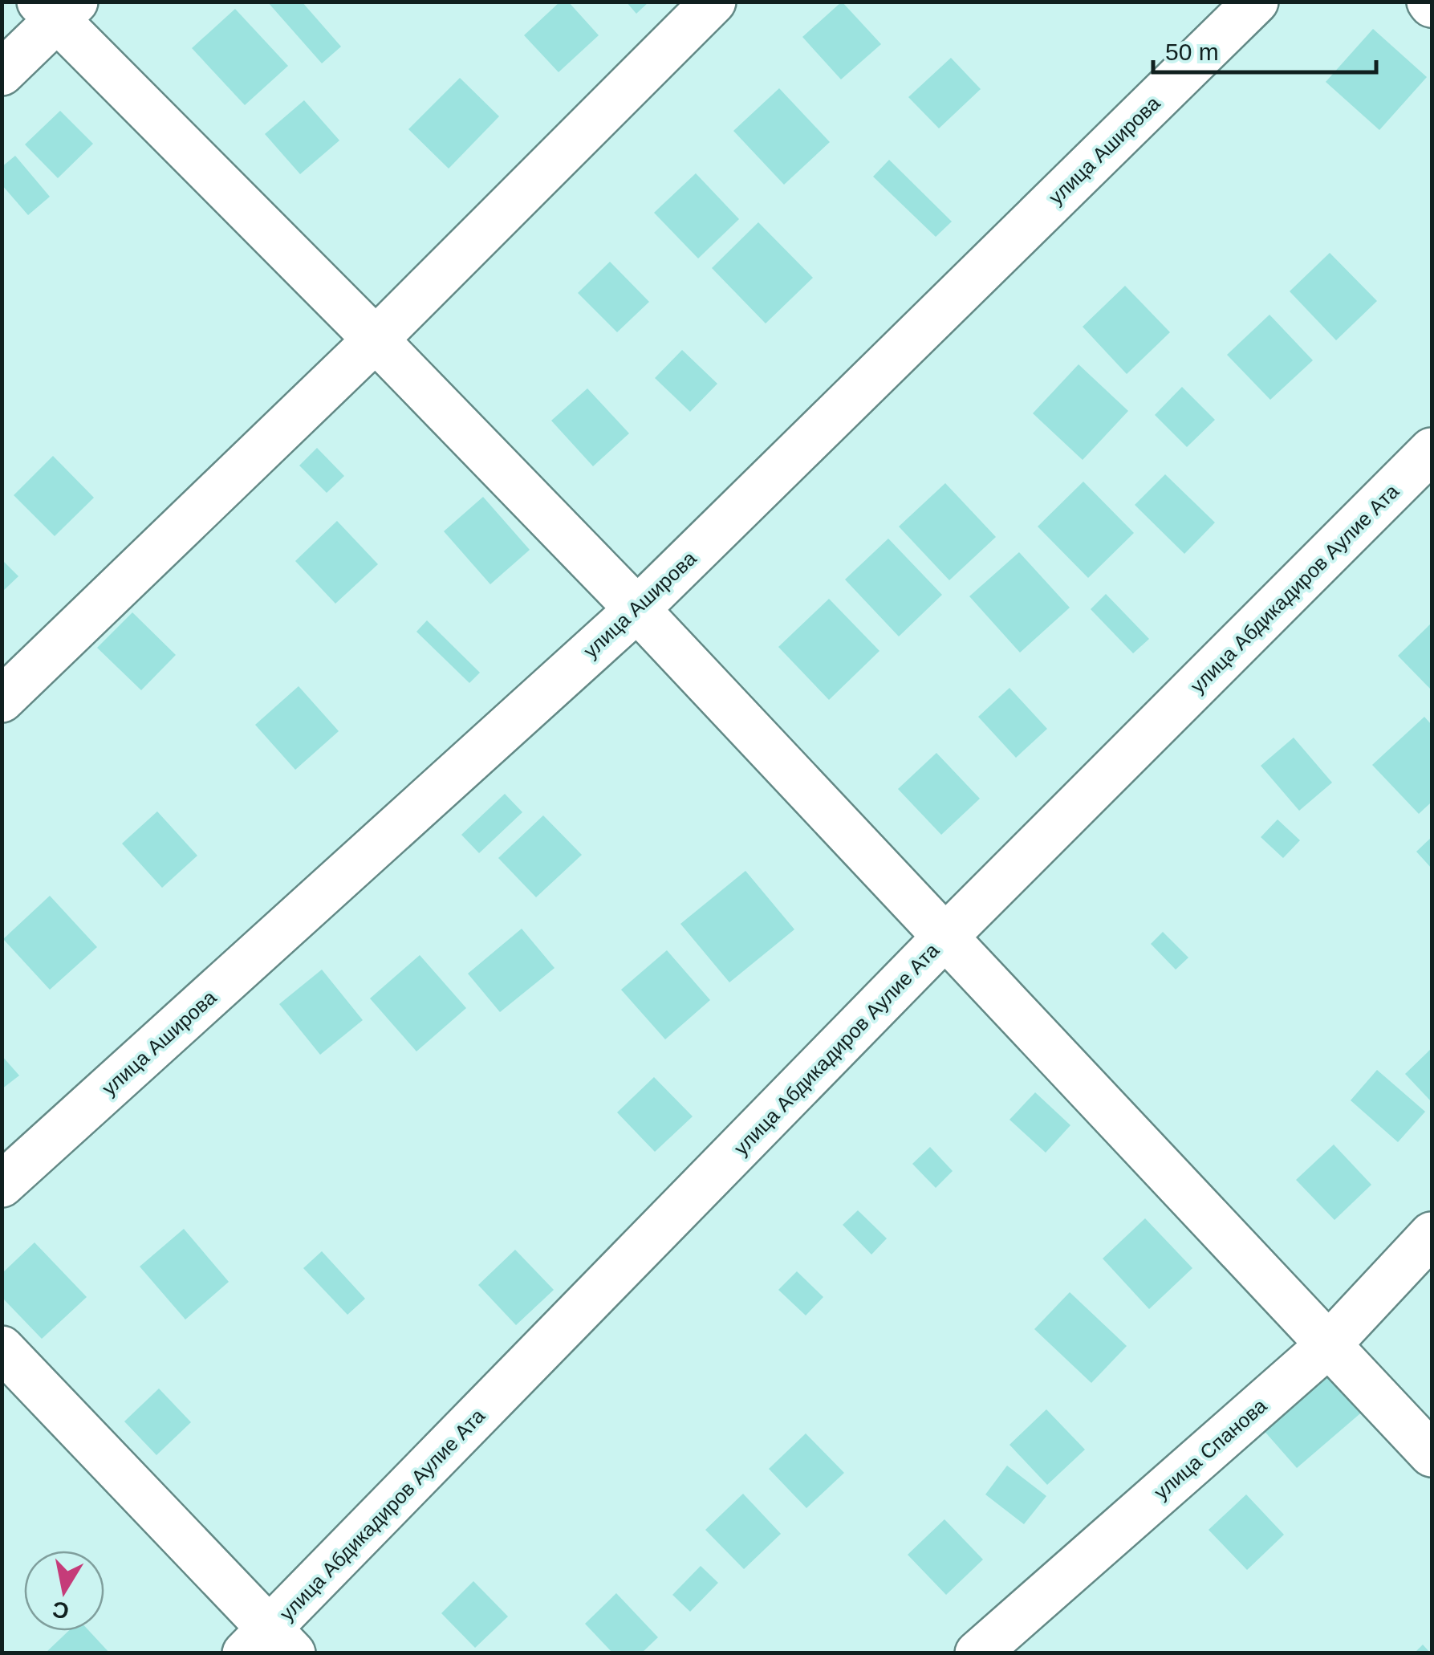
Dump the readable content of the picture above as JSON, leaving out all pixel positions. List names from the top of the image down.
{
  "streets": {
    "street": ["улица Аширова", "улица Абдикадиров Аулие Ата", "улица Спанова"]
  },
  "scale_bar": "50 m",
  "north": "bottom"
}
